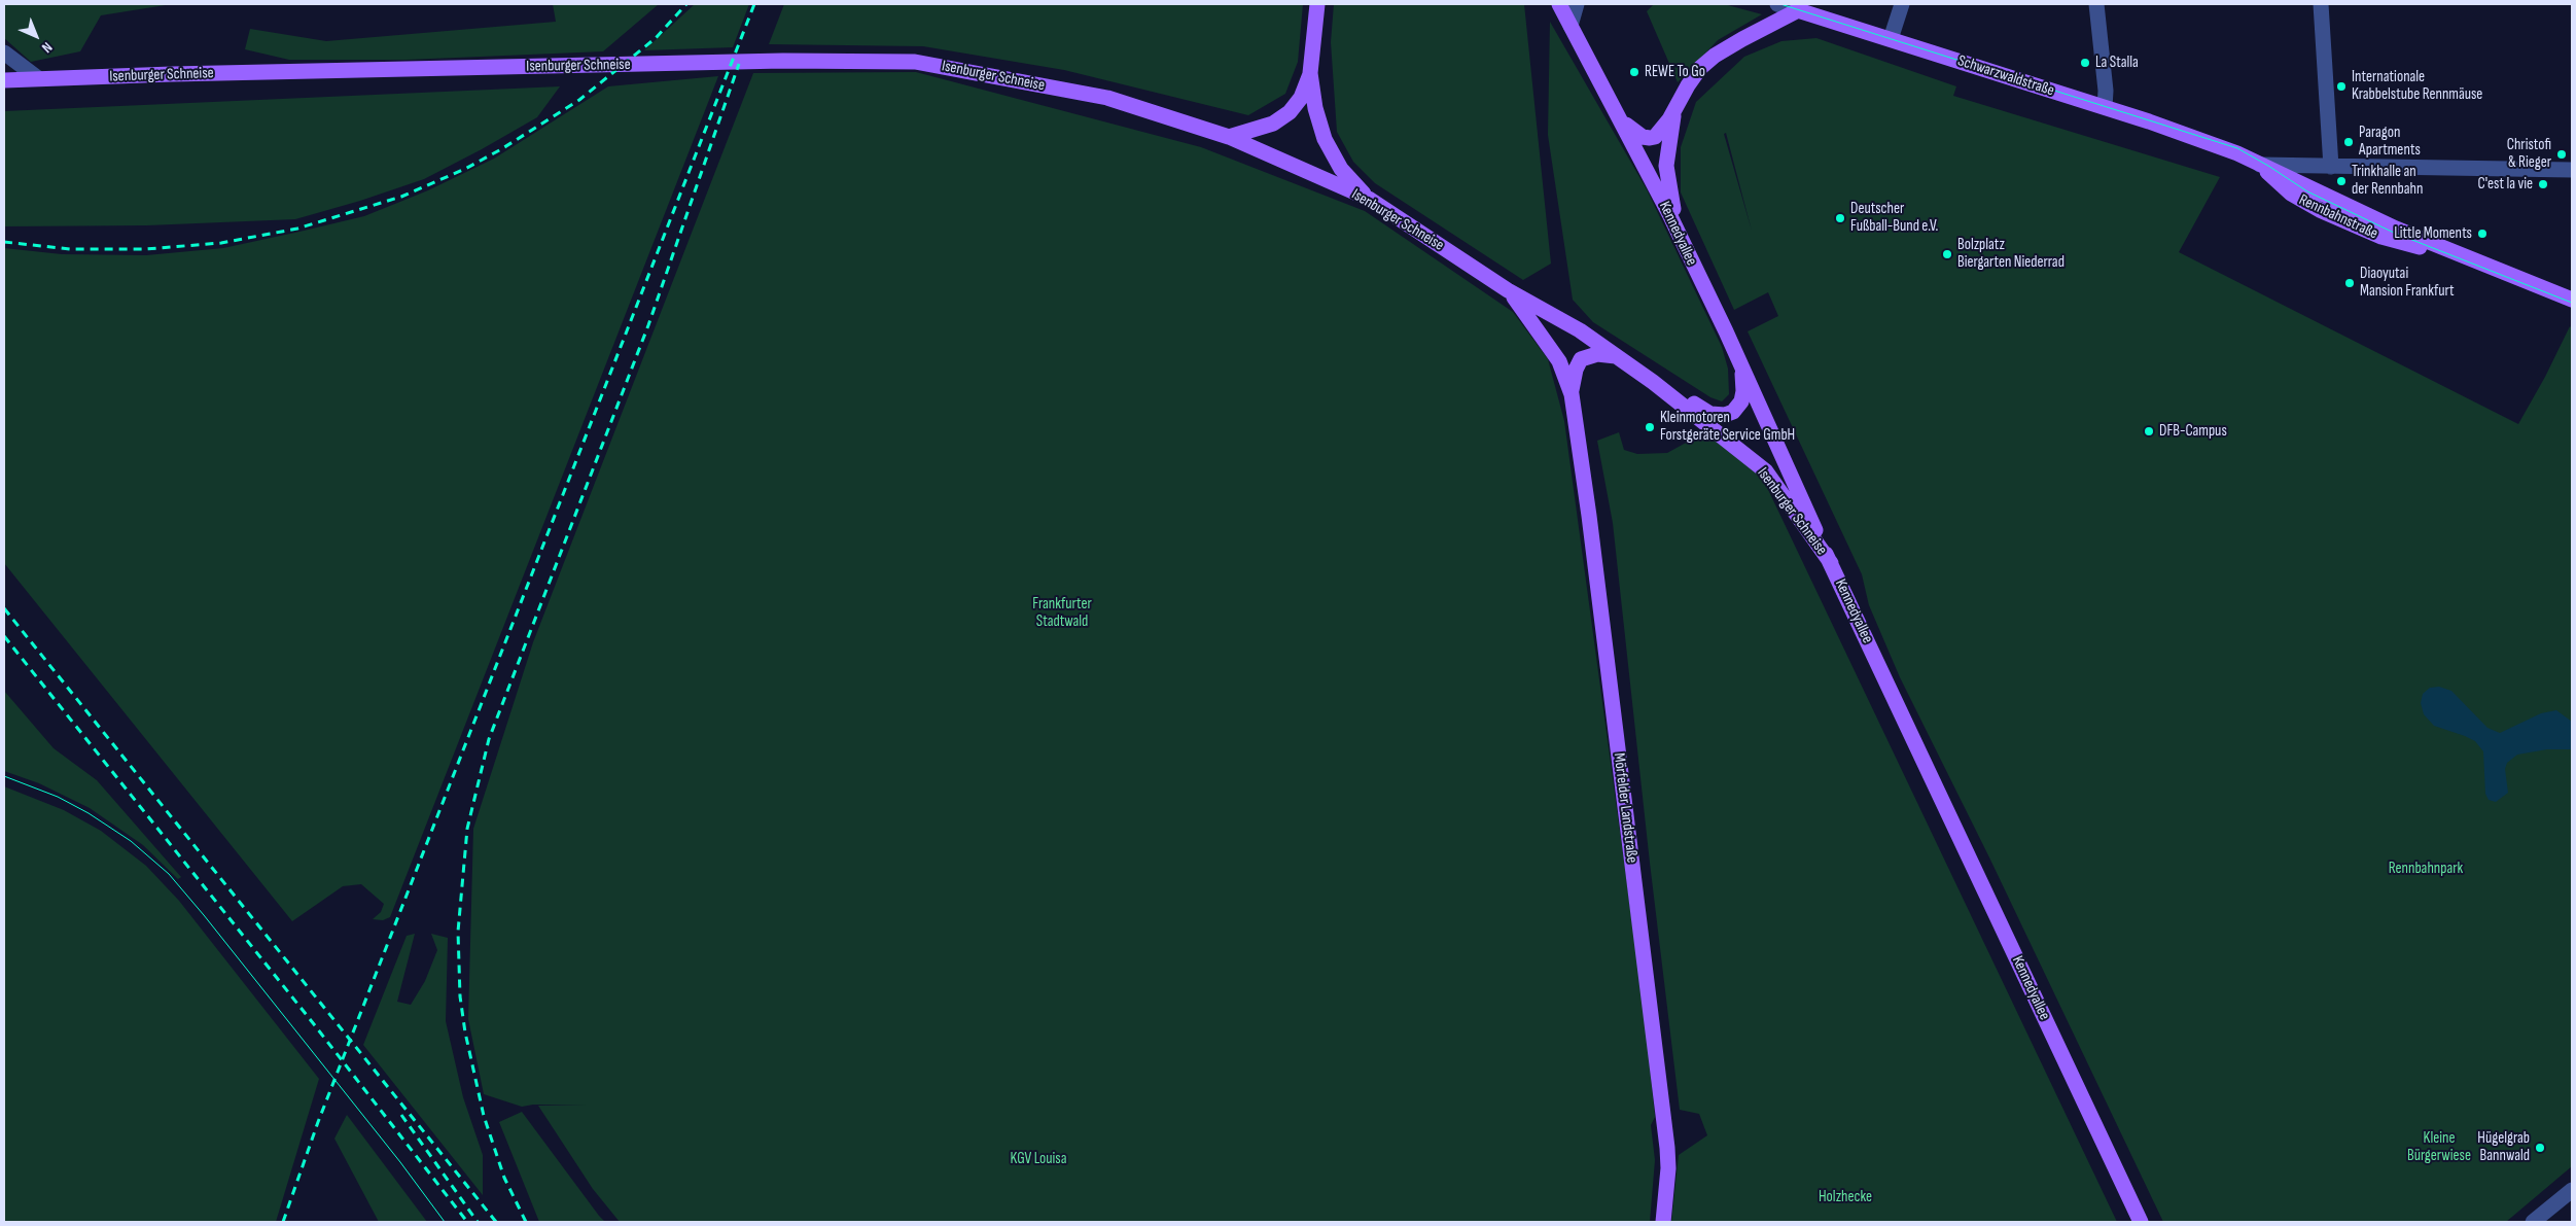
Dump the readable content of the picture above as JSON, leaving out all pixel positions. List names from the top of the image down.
{
  "streets": {
    "main road": [
      "Isenburger Schneise",
      "Schwarzwaldstraße",
      "Rennbahnstraße",
      "Kennedyallee",
      "Mörfelder Landstraße"
    ]
  },
  "crossings": [
    ["Isenburger Schneise", "Kennedyallee"],
    ["Isenburger Schneise", "Mörfelder Landstraße"],
    ["Schwarzwaldstraße", "Rennbahnstraße"]
  ],
  "parks": [
    "Frankfurter Stadtwald",
    "Rennbahnpark",
    "Kleine Bürgerwiese",
    "KGV Louisa",
    "Holzhecke"
  ],
  "places": [
    "La Stalla",
    "REWE To Go",
    "Internationale Krabbelstube Rennmäuse",
    "Paragon Apartments",
    "Christofi & Rieger",
    "Trinkhalle an der Rennbahn",
    "C'est la vie",
    "Deutscher Fußball-Bund e.V.",
    "Little Moments",
    "Bolzplatz Biergarten Niederrad",
    "Diaoyutai Mansion Frankfurt",
    "Kleinmotoren Forstgeräte Service GmbH",
    "DFB-Campus",
    "Hügelgrab Bannwald"
  ],
  "north": "bottom right"
}
